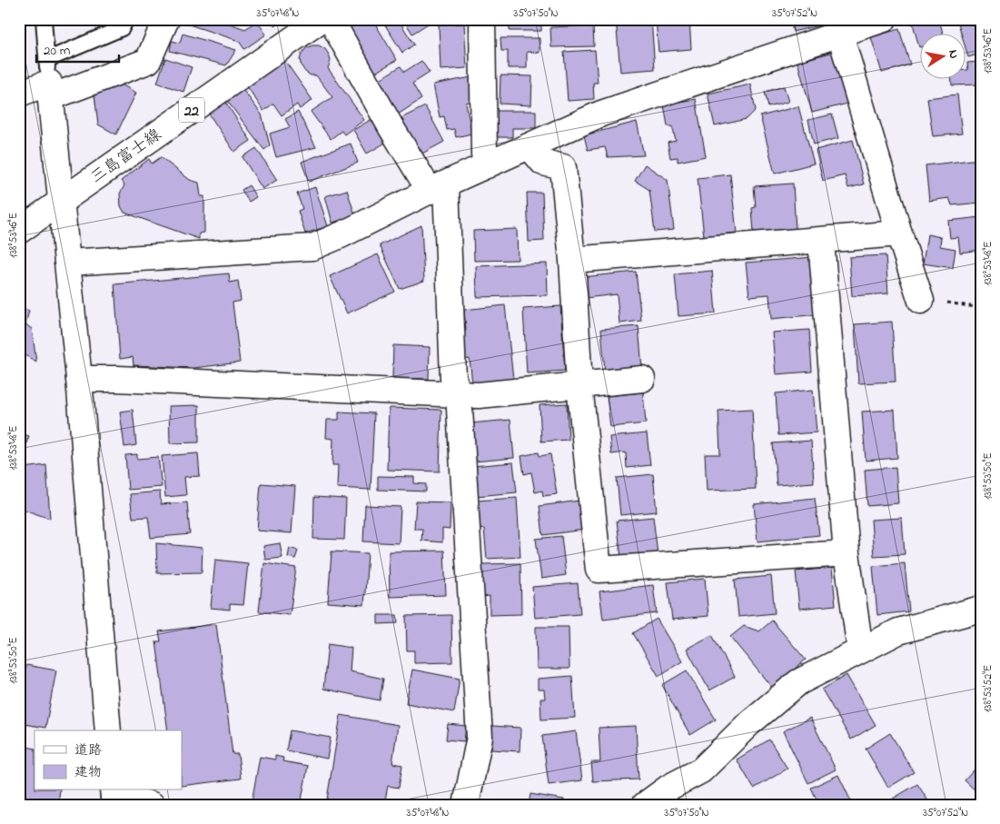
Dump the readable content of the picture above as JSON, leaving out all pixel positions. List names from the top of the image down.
{
  "streets": {
    "street": ["22", "三島富士線"]
  },
  "legend": ["道路", "建物"],
  "scale_bar": "20 m",
  "north": "right",
  "coordinates": [
    "35°07'48\"N",
    "35°07'50\"N",
    "35°07'52\"N",
    "138°53'46\"E",
    "138°53'48\"E",
    "138°53'50\"E",
    "138°53'52\"E"
  ]
}
